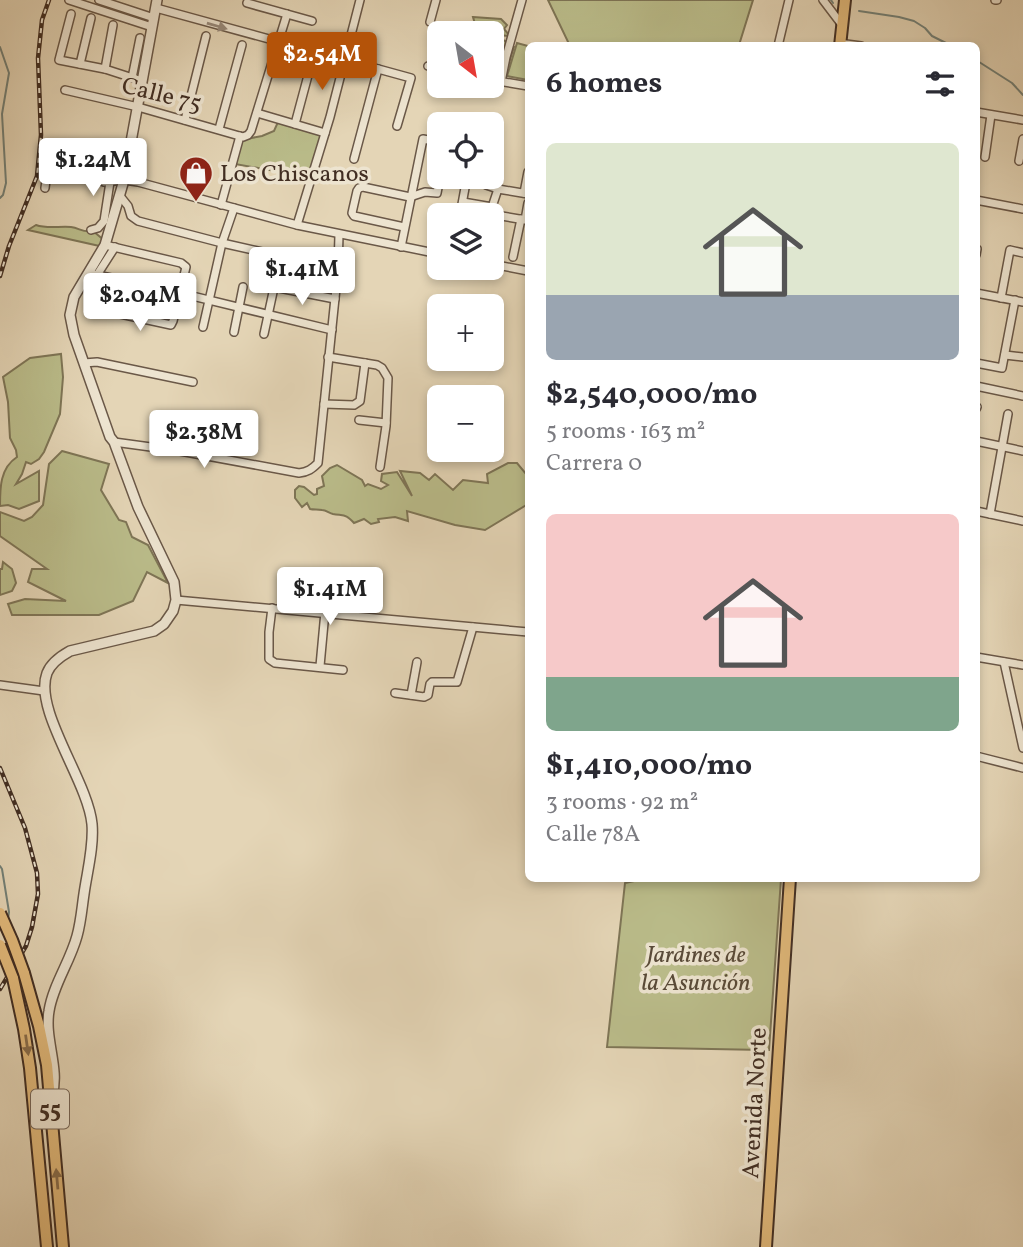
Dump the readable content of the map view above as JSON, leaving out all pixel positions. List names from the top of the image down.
{
  "streets": {
    "main road": ["Avenida Norte", "55"],
    "street": ["Calle 75"]
  },
  "parks": ["Jardines de la Asunción"],
  "places": {
    "shop": ["Los Chiscanos"]
  },
  "north": "bottom right",
  "page": {
    "map_buttons": ["+", "−"],
    "price": [
      "$2.54M",
      "$1.24M",
      "$1.41M",
      "$2.04M",
      "$2.38M",
      "$1.41M"
    ],
    "heading": "6 homes",
    "list": [
      {
        "name": "$2,540,000/mo",
        "note": "5 rooms · 163 m² · Carrera 0"
      },
      {
        "name": "$1,410,000/mo",
        "note": "3 rooms · 92 m² · Calle 78A"
      }
    ]
  }
}
